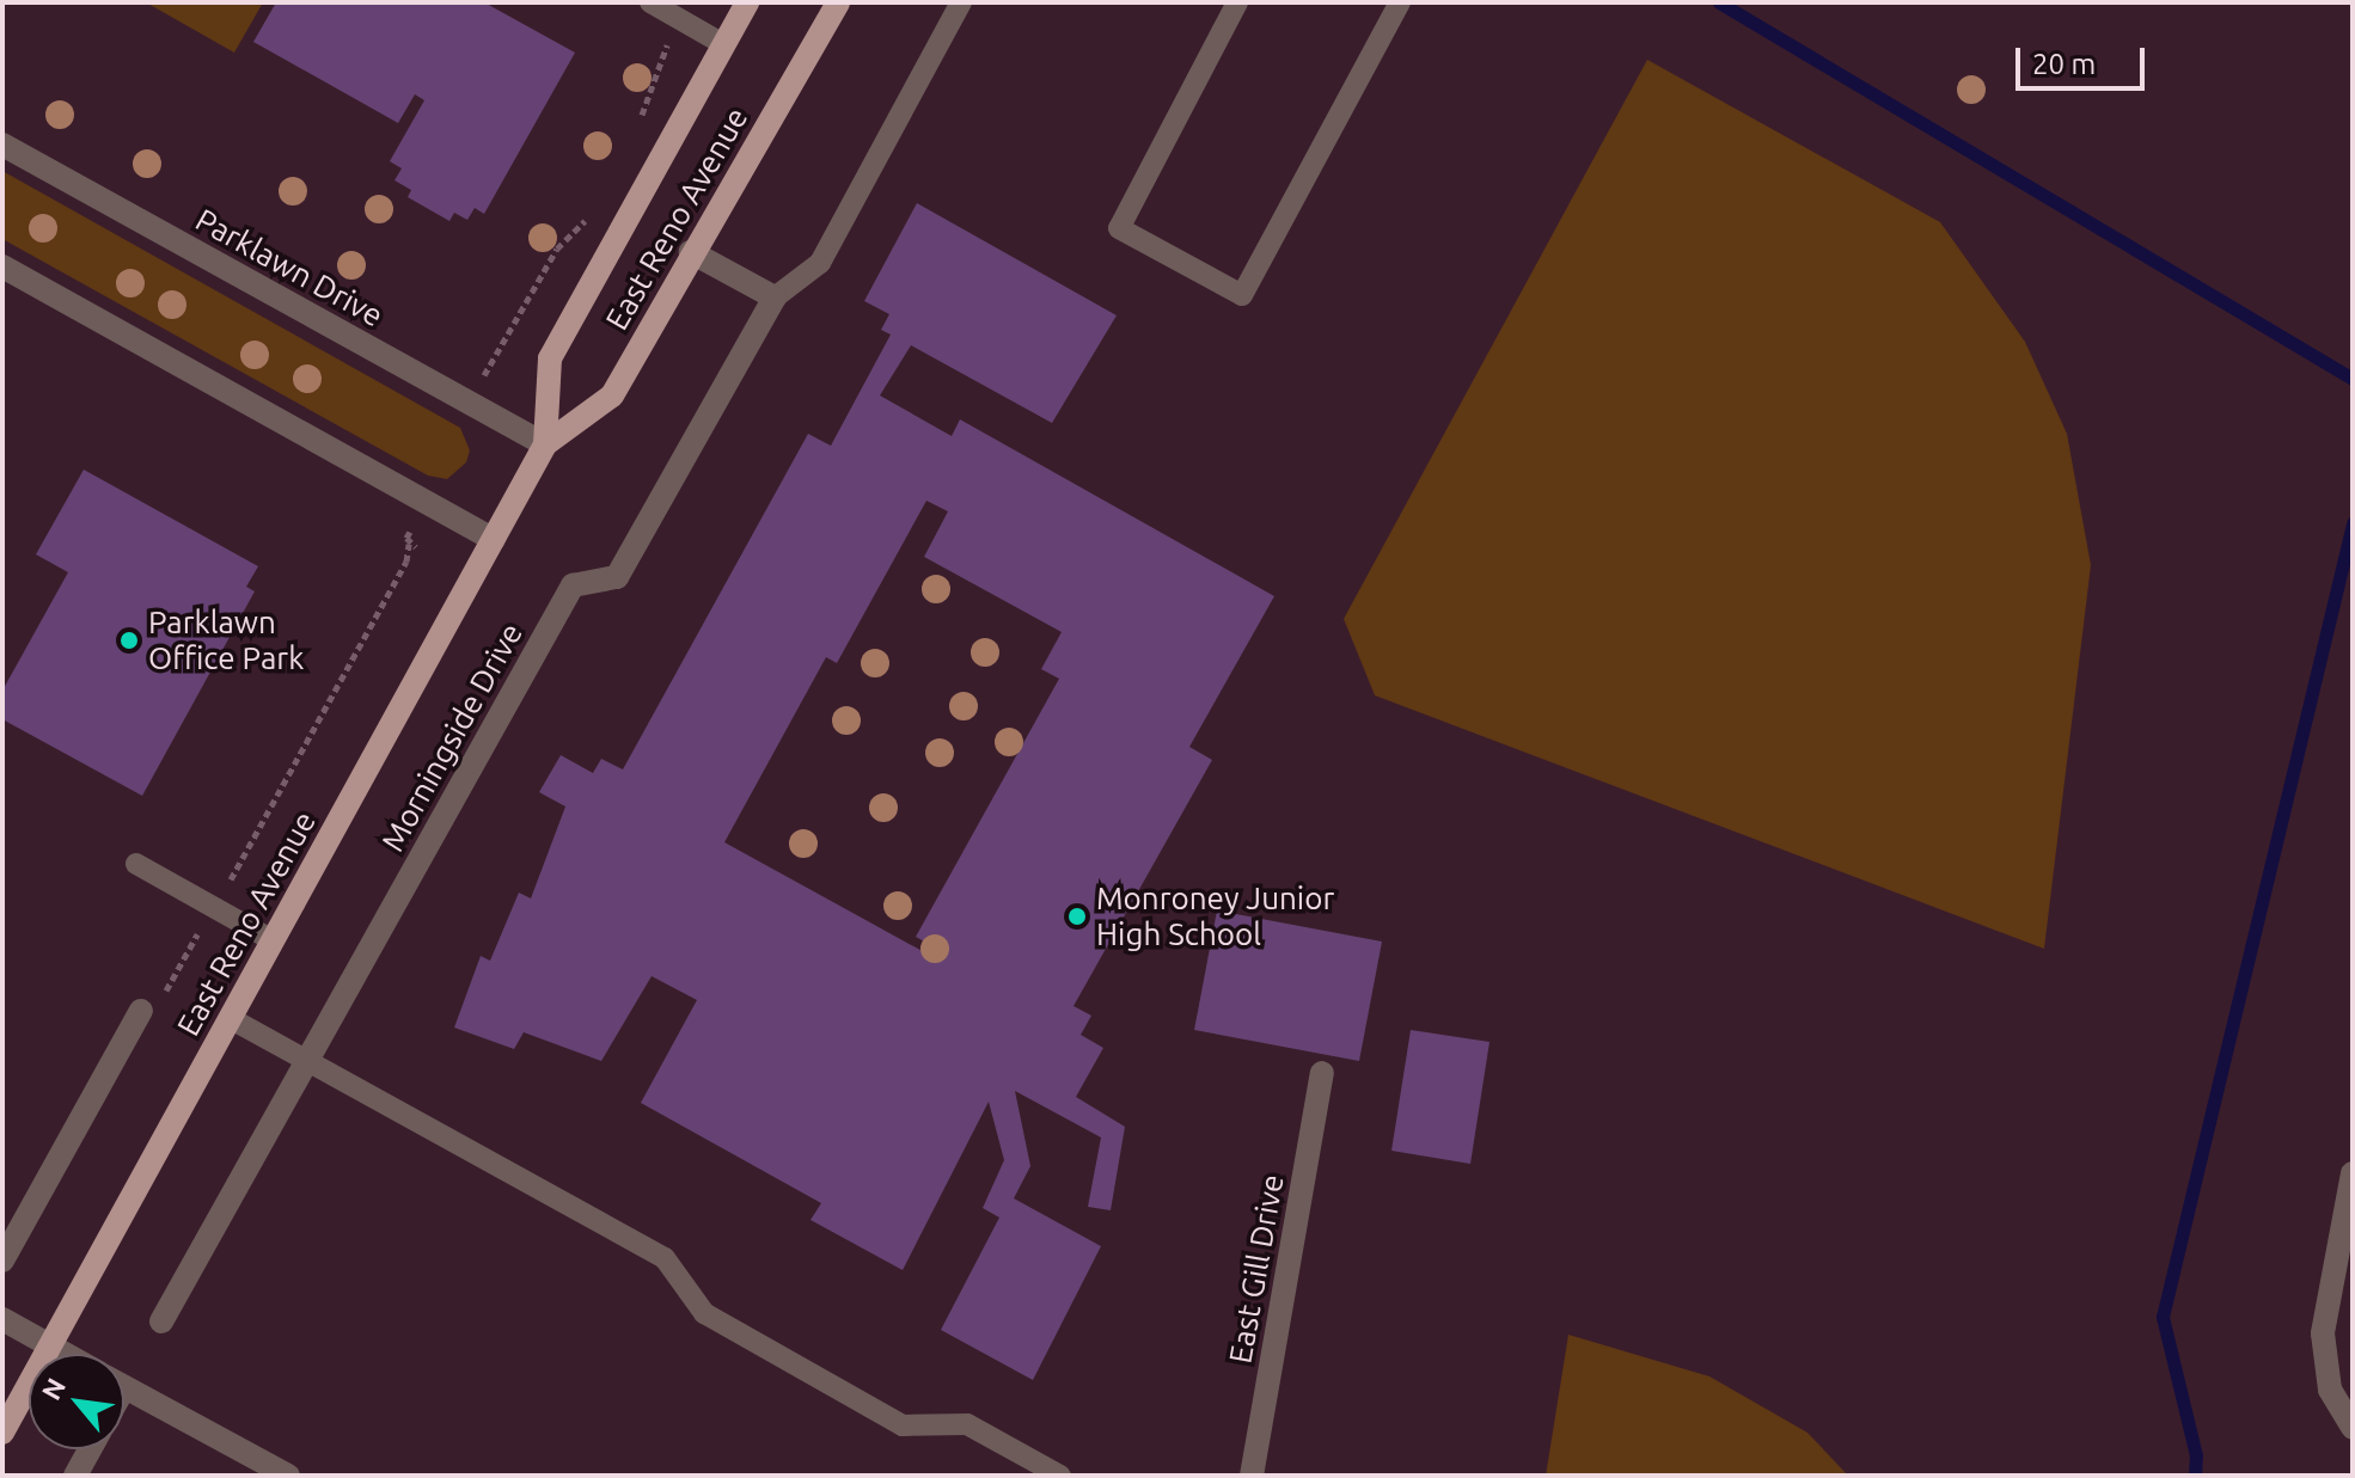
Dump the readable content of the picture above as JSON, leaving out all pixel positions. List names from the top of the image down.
{
  "streets": {
    "main road": ["East Reno Avenue"],
    "street": ["Parklawn Drive", "Morningside Drive", "East Gill Drive"]
  },
  "crossings": [
    ["East Reno Avenue", "Parklawn Drive"]
  ],
  "places": ["Parklawn Office Park", "Monroney Junior High School"],
  "scale_bar": "20 m",
  "north": "top left"
}
